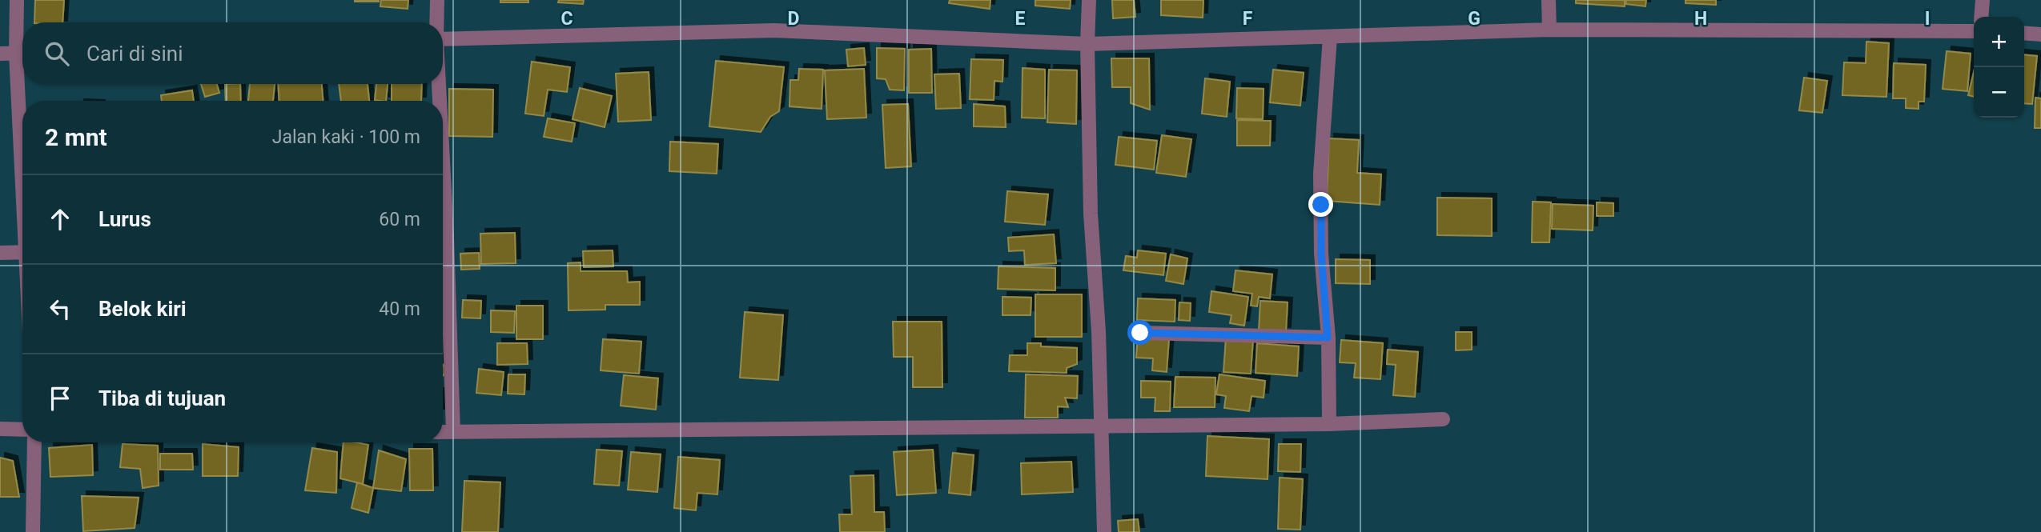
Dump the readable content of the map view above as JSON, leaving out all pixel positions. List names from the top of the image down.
{
  "page": {
    "map_buttons": ["+", "−"],
    "search": "Cari di sini",
    "heading": ["2 mnt", "Jalan kaki · 100 m"],
    "list": [
      ["Lurus", "60 m"],
      ["Belok kiri", "40 m"],
      "Tiba di tujuan"
    ]
  },
  "grid": {
    "columns": [
      "C",
      "D",
      "E",
      "F",
      "G",
      "H",
      "I"
    ]
  }
}
